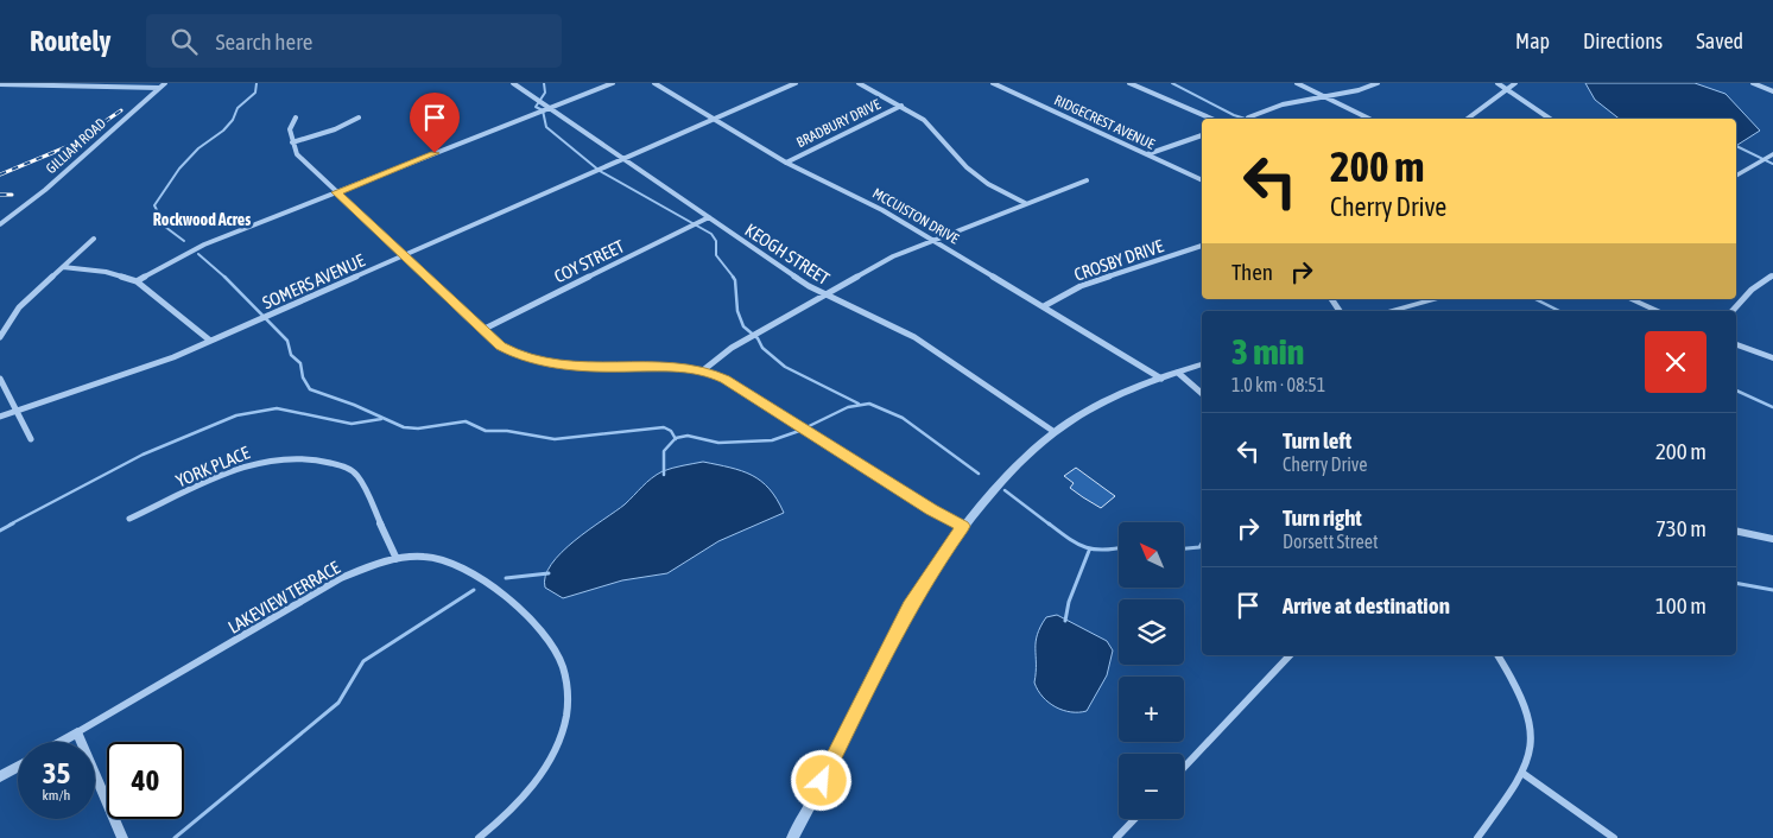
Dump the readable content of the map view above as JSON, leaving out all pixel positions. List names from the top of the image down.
{
  "streets": {
    "street": [
      "RIDGECREST AVENUE",
      "BRADBURY DRIVE",
      "GILLIAM ROAD",
      "MCCUISTON DRIVE",
      "KEOGH STREET",
      "CROSBY DRIVE",
      "COY STREET",
      "SOMERS AVENUE",
      "YORK PLACE",
      "LAKEVIEW TERRACE"
    ]
  },
  "crossings": [
    ["BRADBURY DRIVE", "MCCUISTON DRIVE"],
    ["MCCUISTON DRIVE", "CROSBY DRIVE"],
    ["MCCUISTON DRIVE", "SOMERS AVENUE"],
    ["KEOGH STREET", "COY STREET"],
    ["KEOGH STREET", "SOMERS AVENUE"],
    ["YORK PLACE", "LAKEVIEW TERRACE"]
  ],
  "districts": ["Rockwood Acres"],
  "north": "top left",
  "page": {
    "header": "Routely",
    "search": "Search here",
    "nav": ["Map", "Directions", "Saved"],
    "turn": ["200 m", "Cherry Drive"],
    "then": "Then",
    "heading": ["3 min", "1.0 km · 08:51"],
    "list": [
      {
        "name": "Turn left",
        "note": "Cherry Drive",
        "value": "200 m"
      },
      {
        "name": "Turn right",
        "note": "Dorsett Street",
        "value": "730 m"
      },
      {
        "name": "Arrive at destination",
        "value": "100 m"
      }
    ],
    "map_buttons": ["+", "−"],
    "speed": "35 km/h",
    "limit": "40"
  }
}
